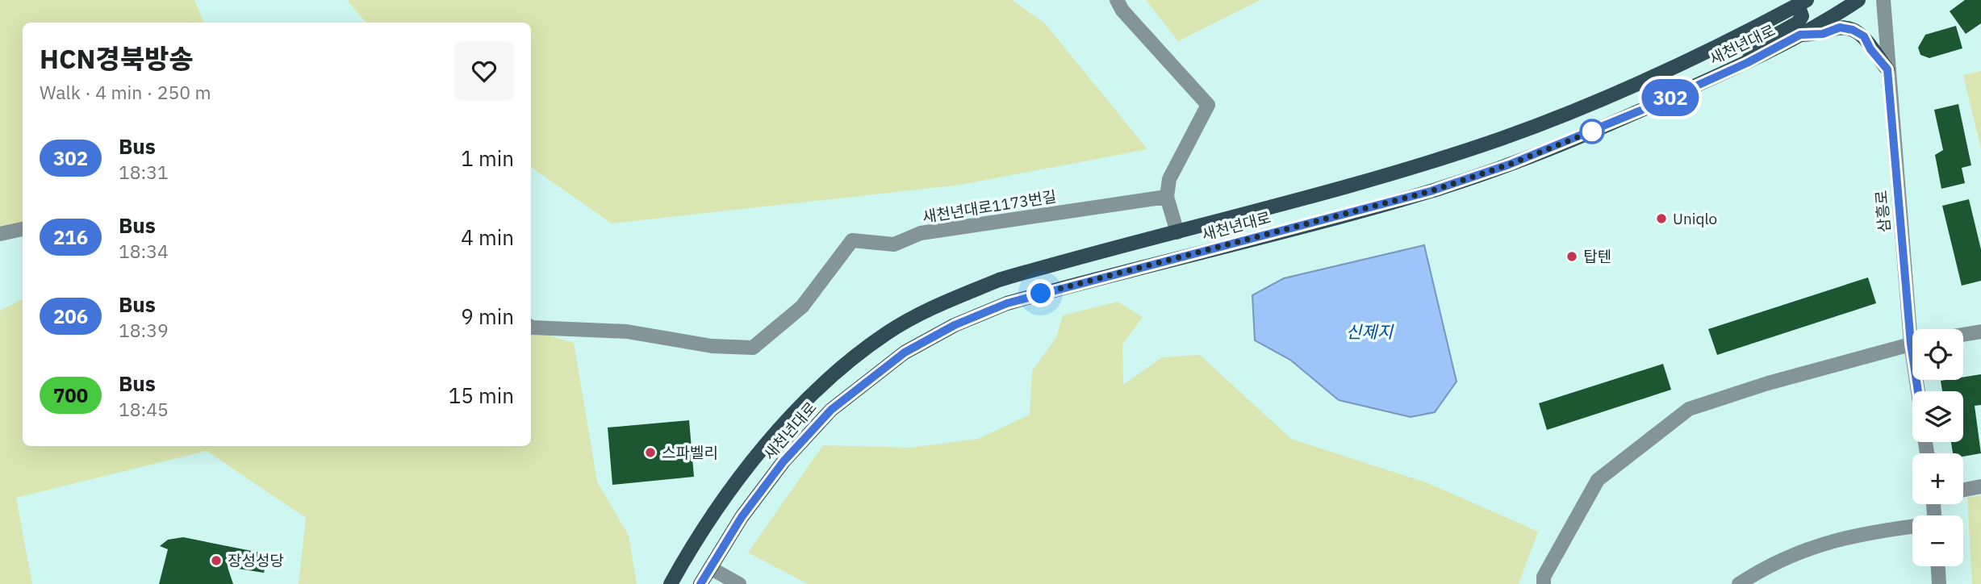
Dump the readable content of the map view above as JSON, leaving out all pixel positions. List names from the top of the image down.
{
  "streets": {
    "main road": ["새천년대로"],
    "street": ["새천년대로1173번길", "삼흥로"]
  },
  "water": ["신제지"],
  "places": [
    "Uniqlo",
    "탑텐",
    "스파벨리",
    "장성성당"
  ],
  "lines": ["bus line 302"],
  "page": {
    "on_map": "302",
    "heading": ["HCN경북방송", "Walk · 4 min · 250 m"],
    "list": [
      {
        "mark": "302",
        "name": "Bus",
        "note": "18:31",
        "value": "1 min"
      },
      {
        "mark": "216",
        "name": "Bus",
        "note": "18:34",
        "value": "4 min"
      },
      {
        "mark": "206",
        "name": "Bus",
        "note": "18:39",
        "value": "9 min"
      },
      {
        "mark": "700",
        "name": "Bus",
        "note": "18:45",
        "value": "15 min"
      }
    ],
    "map_buttons": ["+", "−"]
  }
}
